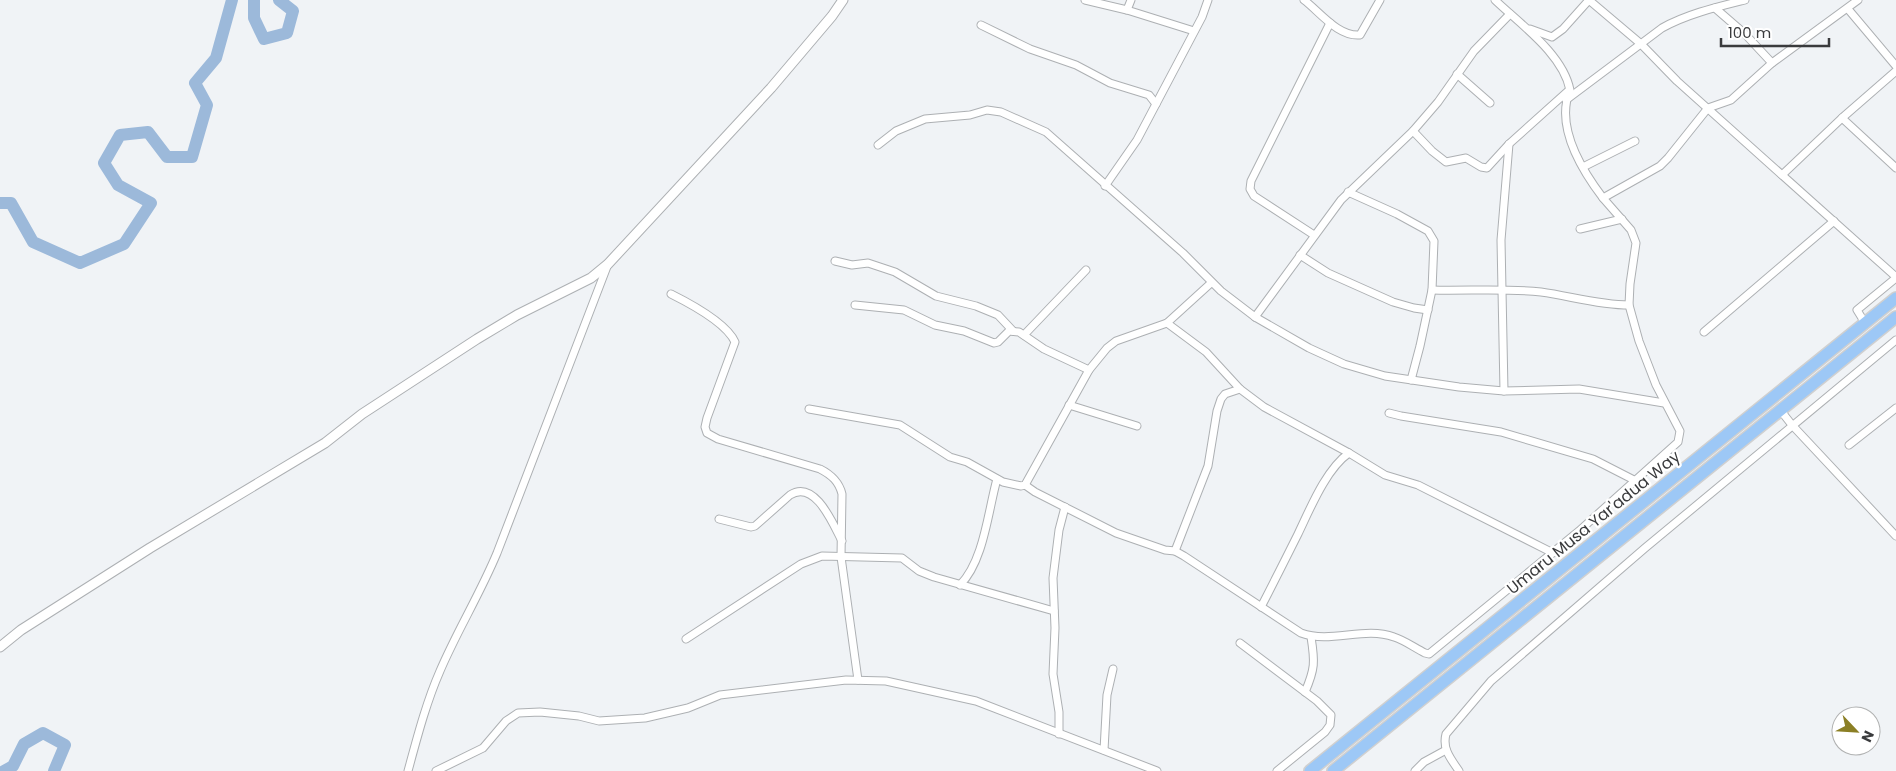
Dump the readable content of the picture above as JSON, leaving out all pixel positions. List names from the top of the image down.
{
  "streets": {
    "main road": ["Umaru Musa Yar'adua Way"]
  },
  "scale_bar": "100 m",
  "north": "bottom right"
}
